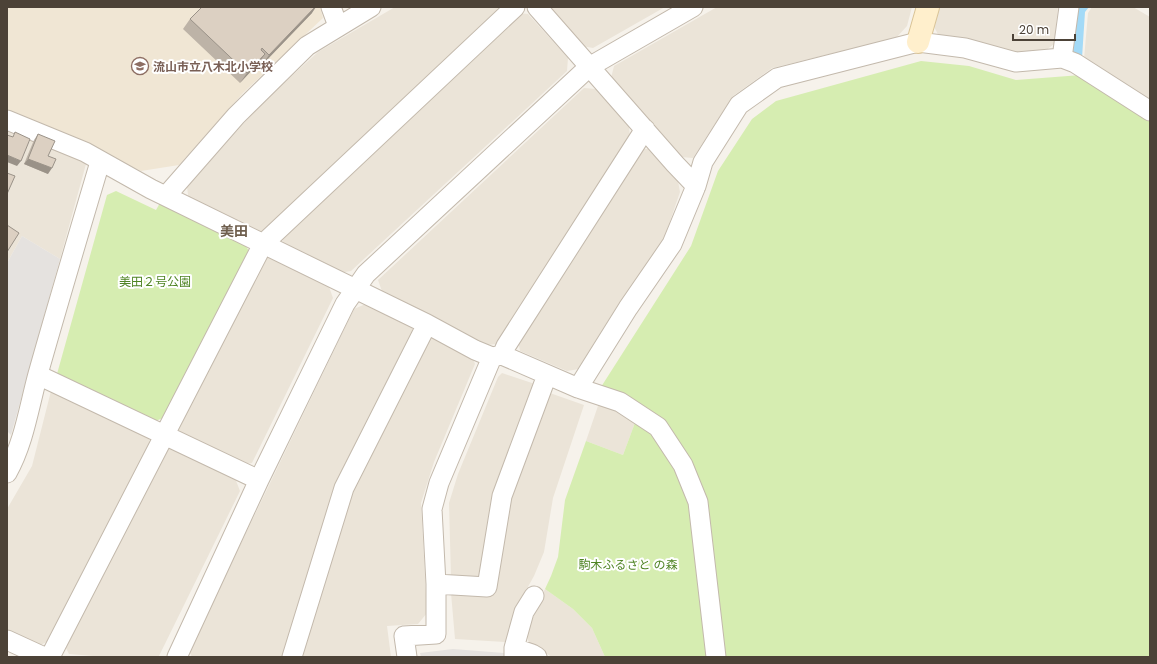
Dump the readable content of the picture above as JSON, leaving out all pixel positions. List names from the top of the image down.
{
  "districts": ["美田"],
  "parks": ["美田２号公園", "駒木ふるさと の森"],
  "places": {
    "school or university": ["流山市立八木北小学校"]
  },
  "scale_bar": "20 m"
}
